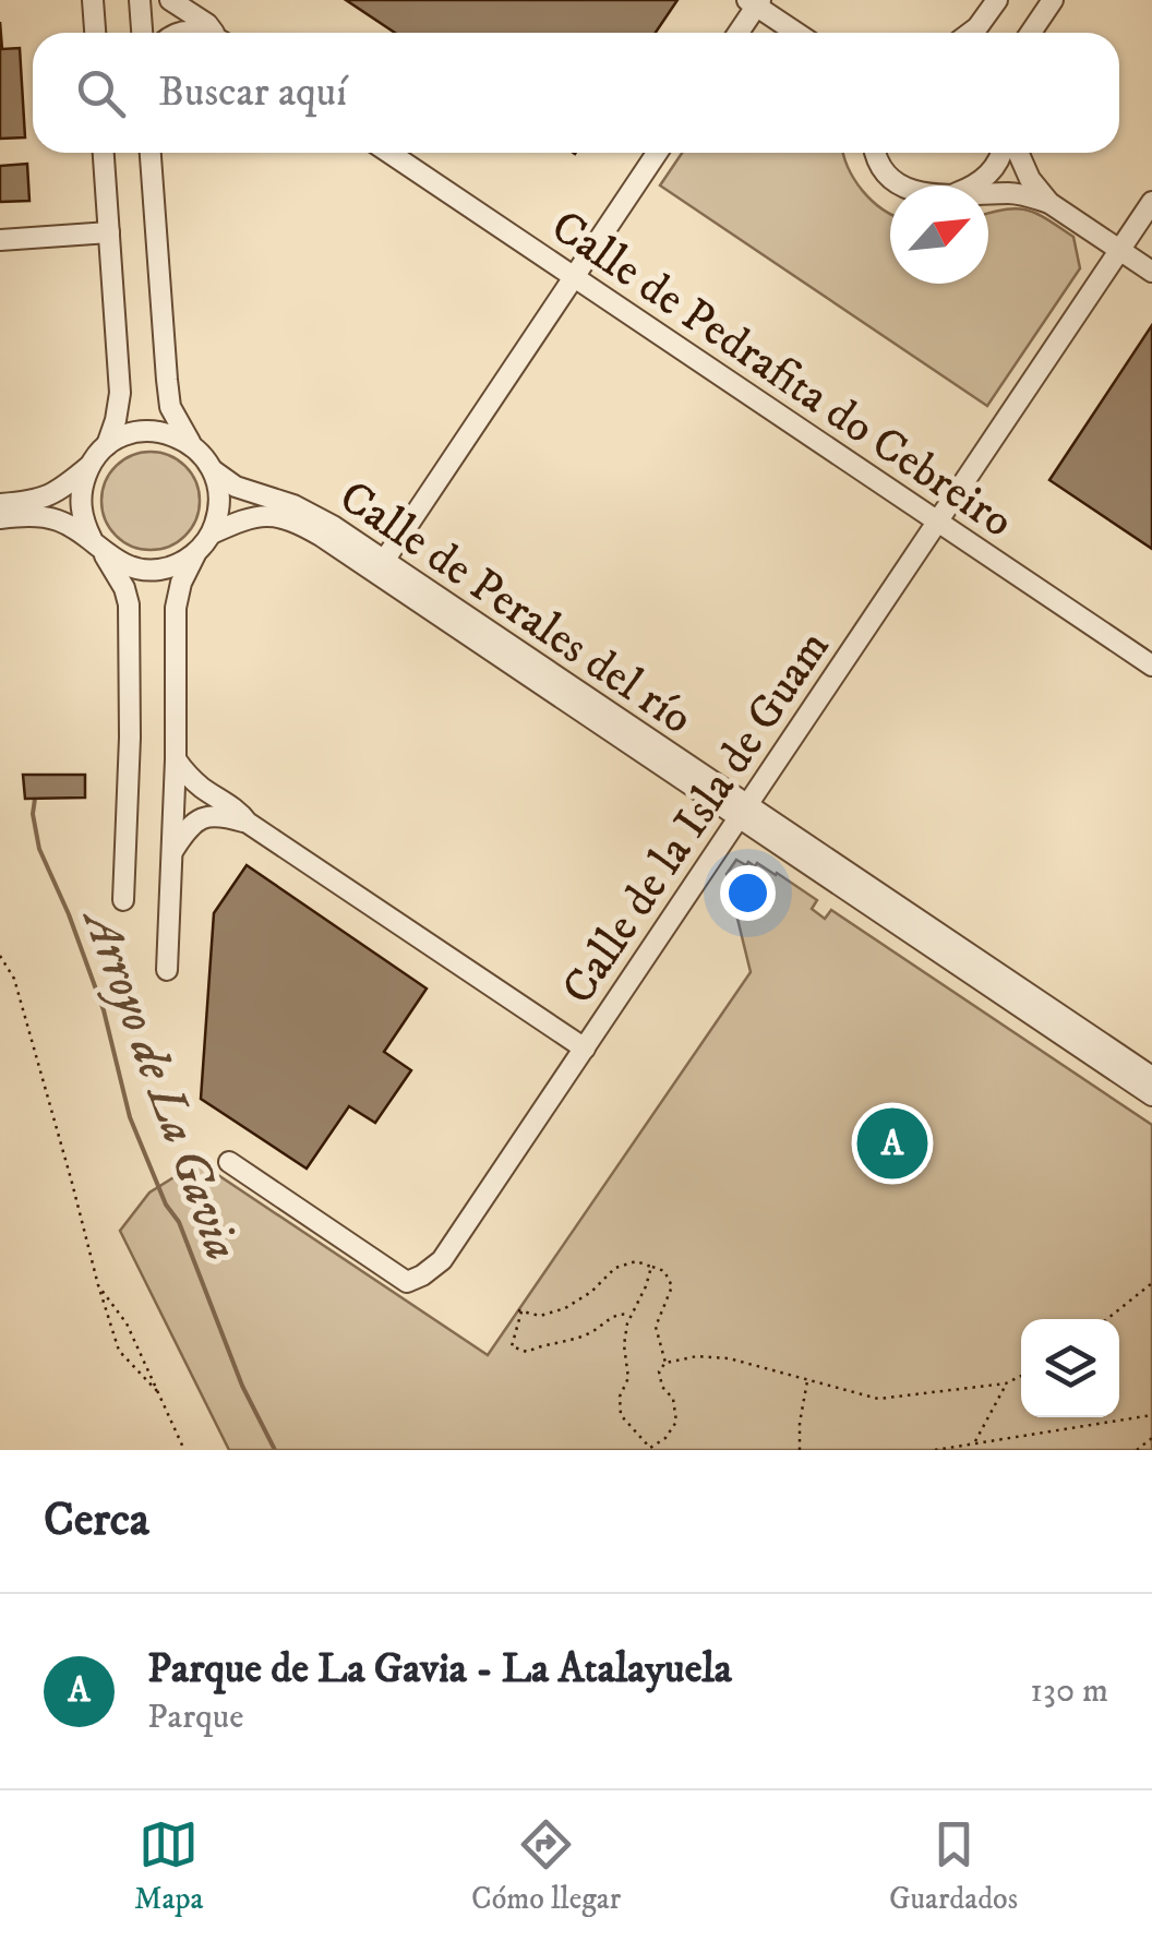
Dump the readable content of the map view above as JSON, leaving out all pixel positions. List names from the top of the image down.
{
  "streets": {
    "street": ["Calle de Pedrafita do Cebreiro", "Calle de Perales del río", "Calle de la Isla de Guam"]
  },
  "crossings": [
    ["Calle de Pedrafita do Cebreiro", "Calle de la Isla de Guam"],
    ["Calle de Perales del río", "Calle de la Isla de Guam"]
  ],
  "water": ["Arroyo de La Gavia"],
  "north": "top right",
  "page": {
    "search": "Buscar aquí",
    "pins": "A",
    "heading": "Cerca",
    "list": [
      {
        "mark": "A",
        "name": "Parque de La Gavia - La Atalayuela",
        "note": "Parque",
        "value": "130 m"
      }
    ],
    "nav": ["Mapa", "Cómo llegar", "Guardados"]
  }
}
